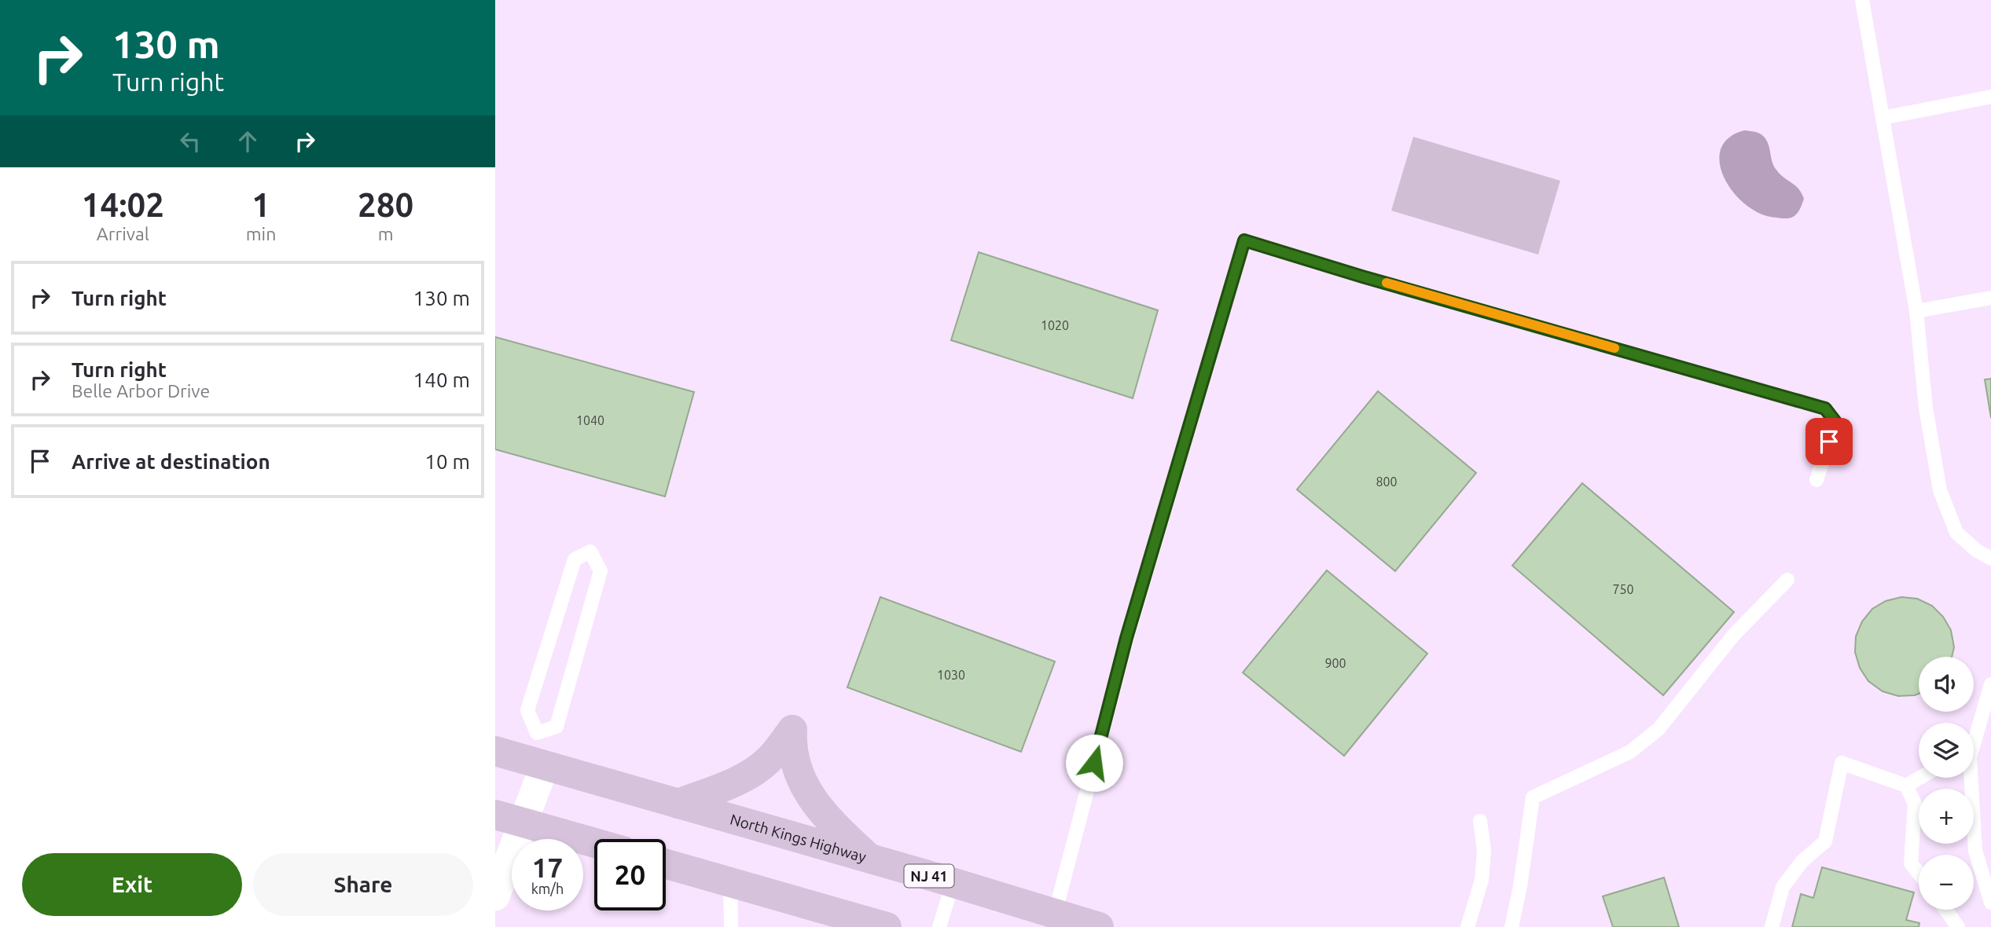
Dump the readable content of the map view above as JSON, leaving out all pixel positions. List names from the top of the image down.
{
  "streets": {
    "main road": ["North Kings Highway", "NJ 41"]
  },
  "house_numbers": [
    "1020",
    "1040",
    "800",
    "750",
    "900",
    "1030"
  ],
  "page": {
    "turn": ["130 m", "Turn right"],
    "eta": [
      "14:02",
      "Arrival",
      "1",
      "min",
      "280",
      "m"
    ],
    "list": [
      {
        "name": "Turn right",
        "value": "130 m"
      },
      {
        "name": "Turn right",
        "note": "Belle Arbor Drive",
        "value": "140 m"
      },
      {
        "name": "Arrive at destination",
        "value": "10 m"
      }
    ],
    "map_buttons": ["+", "−"],
    "speed": "17 km/h",
    "limit": "20",
    "buttons": ["Exit", "Share"]
  }
}
